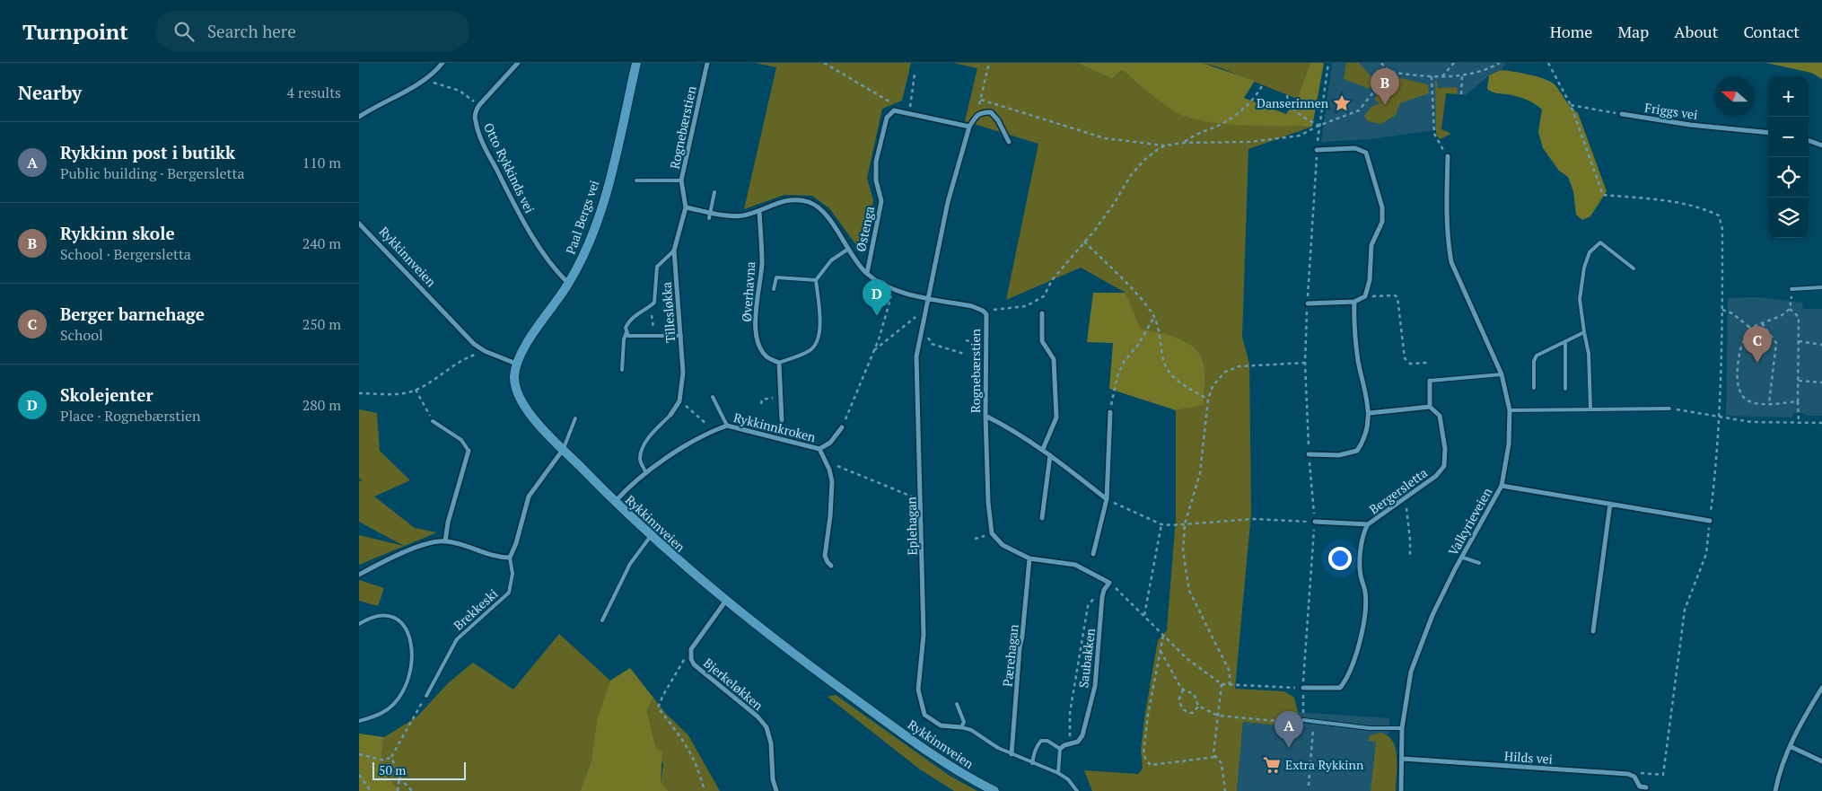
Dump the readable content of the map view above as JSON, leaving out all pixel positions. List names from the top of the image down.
{
  "streets": {
    "street": [
      "Friggs vei",
      "Rognebærstien",
      "Otto Rykkinds vei",
      "Paal Bergs vei",
      "Østenga",
      "Rykkinnveien",
      "Øverhavna",
      "Tillesløkka",
      "Rykkinnkroken",
      "Bergersletta",
      "Valkyrieveien",
      "Eplehagan",
      "Brekkeski",
      "Pærehagan",
      "Saubakken",
      "Bjerkeløkken",
      "Hilds vei"
    ]
  },
  "crossings": [
    ["Rognebærstien", "Østenga"],
    ["Rognebærstien", "Øverhavna"],
    ["Rognebærstien", "Tillesløkka"],
    ["Rognebærstien", "Eplehagan"],
    ["Rognebærstien", "Pærehagan"],
    ["Rognebærstien", "Saubakken"],
    ["Otto Rykkinds vei", "Paal Bergs vei"],
    ["Paal Bergs vei", "Rykkinnveien"],
    ["Rykkinnveien", "Rykkinnkroken"],
    ["Rykkinnveien", "Brekkeski"],
    ["Rykkinnveien", "Bjerkeløkken"],
    ["Valkyrieveien", "Hilds vei"]
  ],
  "places": {
    "place": ["Danserinnen"],
    "supermarket": ["Extra Rykkinn"]
  },
  "scale_bar": "50 m",
  "north": "left",
  "page": {
    "header": "Turnpoint",
    "search": "Search here",
    "nav": [
      "Home",
      "Map",
      "About",
      "Contact"
    ],
    "heading": ["Nearby", "4 results"],
    "pins": [
      "B",
      "D",
      "C",
      "A"
    ],
    "map_buttons": ["+", "−"],
    "list": [
      {
        "mark": "A",
        "name": "Rykkinn post i butikk",
        "note": "Public building · Bergersletta",
        "value": "110 m"
      },
      {
        "mark": "B",
        "name": "Rykkinn skole",
        "note": "School · Bergersletta",
        "value": "240 m"
      },
      {
        "mark": "C",
        "name": "Berger barnehage",
        "note": "School",
        "value": "250 m"
      },
      {
        "mark": "D",
        "name": "Skolejenter",
        "note": "Place · Rognebærstien",
        "value": "280 m"
      }
    ],
    "scale": "50 m"
  }
}
